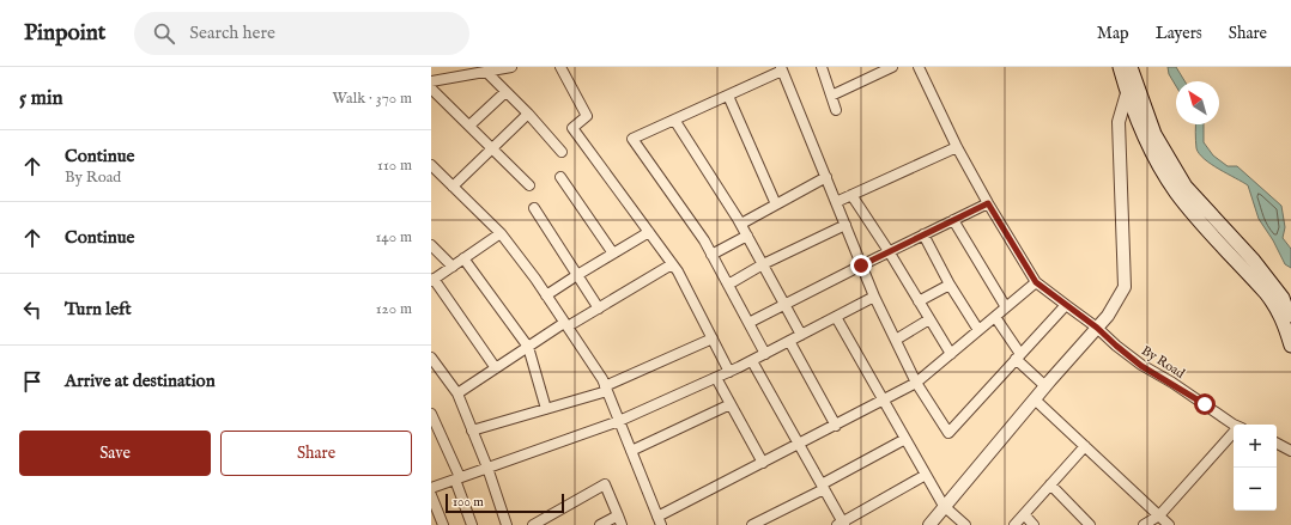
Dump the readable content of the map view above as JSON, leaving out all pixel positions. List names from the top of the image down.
{
  "streets": {
    "street": ["By Road"]
  },
  "scale_bar": "100 m",
  "north": "top left",
  "page": {
    "header": "Pinpoint",
    "search": "Search here",
    "nav": ["Map", "Layers", "Share"],
    "heading": ["5 min", "Walk · 370 m"],
    "list": [
      ["Continue", "By Road", "110 m"],
      ["Continue", "140 m"],
      ["Turn left", "120 m"],
      "Arrive at destination"
    ],
    "buttons": ["Save", "Share"],
    "map_buttons": ["+", "−"],
    "scale": "100 m"
  }
}
